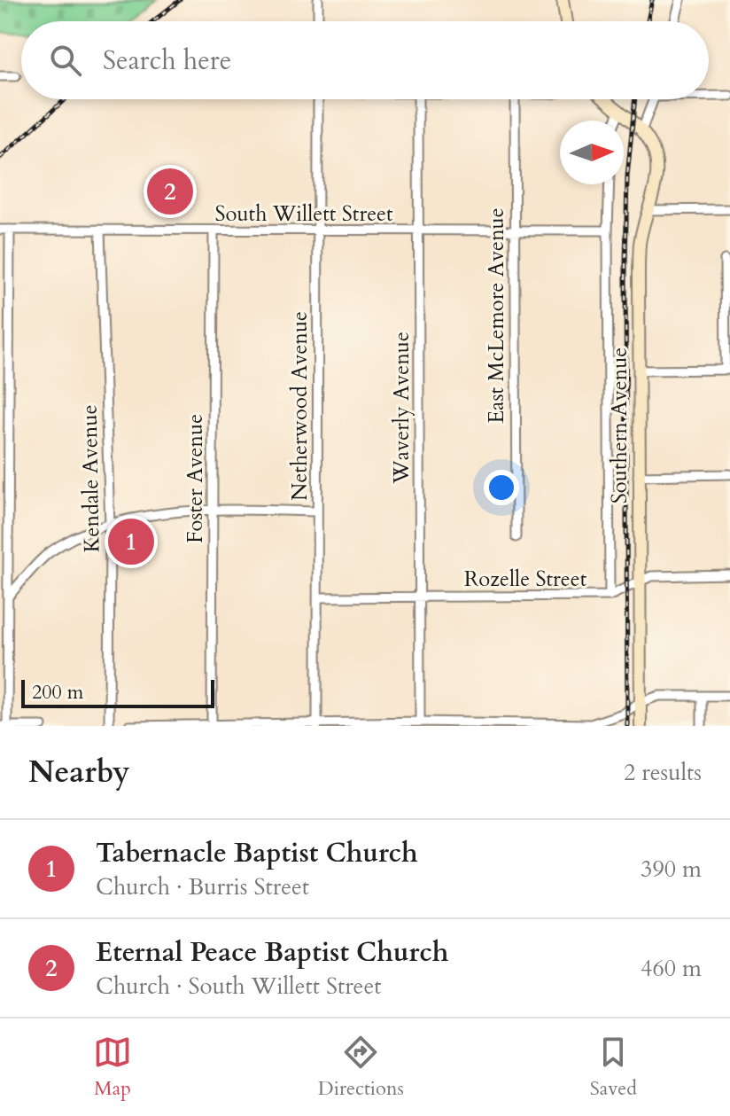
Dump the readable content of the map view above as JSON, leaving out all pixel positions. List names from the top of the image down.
{
  "streets": {
    "main road": ["Southern Avenue"],
    "street": [
      "South Willett Street",
      "East McLemore Avenue",
      "Netherwood Avenue",
      "Waverly Avenue",
      "Kendale Avenue",
      "Foster Avenue",
      "Rozelle Street"
    ]
  },
  "crossings": [
    ["South Willett Street", "East McLemore Avenue"],
    ["South Willett Street", "Netherwood Avenue"],
    ["South Willett Street", "Waverly Avenue"],
    ["South Willett Street", "Southern Avenue"],
    ["South Willett Street", "Kendale Avenue"],
    ["South Willett Street", "Foster Avenue"],
    ["Netherwood Avenue", "Rozelle Street"],
    ["Waverly Avenue", "Rozelle Street"],
    ["Southern Avenue", "Rozelle Street"]
  ],
  "scale_bar": "200 m",
  "north": "right",
  "page": {
    "search": "Search here",
    "pins": ["2", "1"],
    "scale": "200 m",
    "heading": ["Nearby", "2 results"],
    "list": [
      {
        "mark": "1",
        "name": "Tabernacle Baptist Church",
        "note": "Church · Burris Street",
        "value": "390 m"
      },
      {
        "mark": "2",
        "name": "Eternal Peace Baptist Church",
        "note": "Church · South Willett Street",
        "value": "460 m"
      }
    ],
    "nav": ["Map", "Directions", "Saved"]
  }
}
